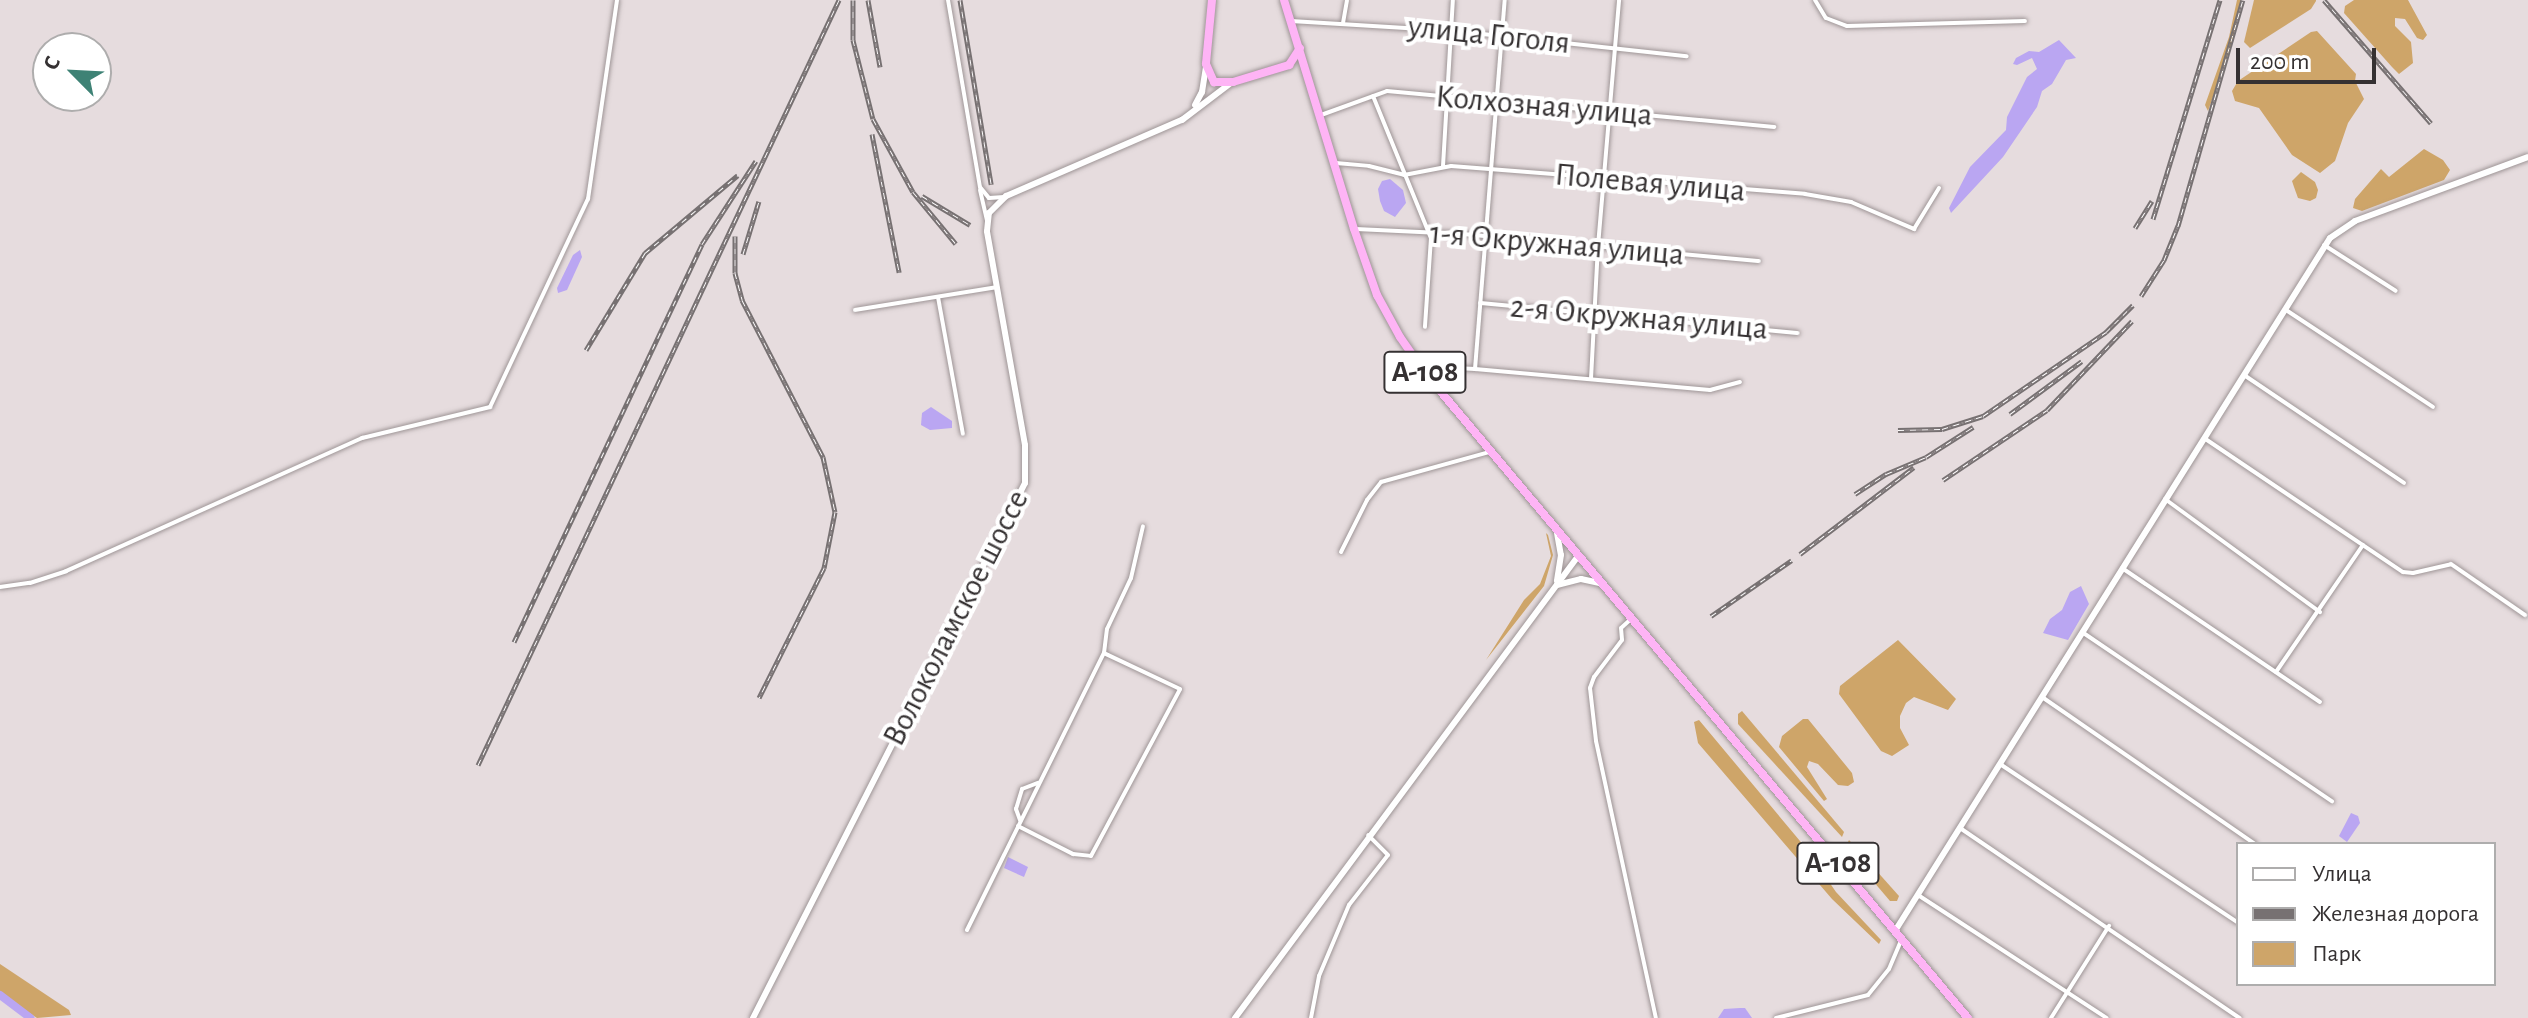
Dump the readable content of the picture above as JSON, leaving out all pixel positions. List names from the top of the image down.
{
  "streets": {
    "highway": ["А-108"],
    "street": [
      "улица Гоголя",
      "Колхозная улица",
      "Полевая улица",
      "1-я Окружная улица",
      "2-я Окружная улица",
      "Волоколамское шоссе"
    ]
  },
  "crossings": [
    ["улица Гоголя", "А-108"],
    ["Колхозная улица", "А-108"],
    ["Полевая улица", "А-108"],
    ["1-я Окружная улица", "А-108"]
  ],
  "legend": ["Улица", "Железная дорога", "Парк"],
  "scale_bar": "200 m",
  "north": "top left"
}
